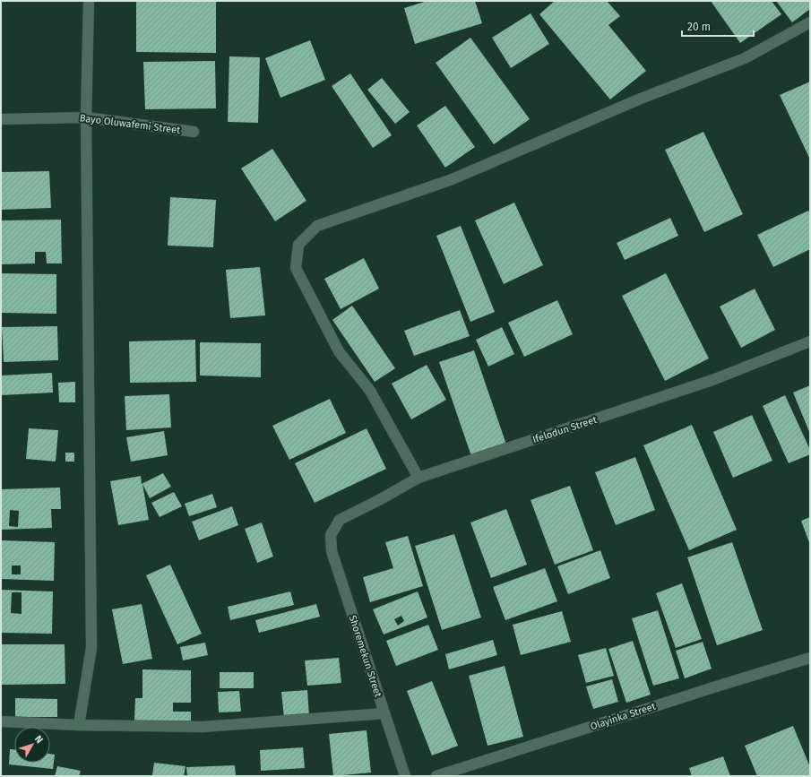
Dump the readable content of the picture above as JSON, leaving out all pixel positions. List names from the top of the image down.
{
  "streets": {
    "street": [
      "Bayo Oluwafemi Street",
      "Ifelodun Street",
      "Shoremekun Street",
      "Olayinka Street"
    ]
  },
  "crossings": [
    ["Ifelodun Street", "Shoremekun Street"]
  ],
  "scale_bar": "20 m",
  "north": "top right"
}
